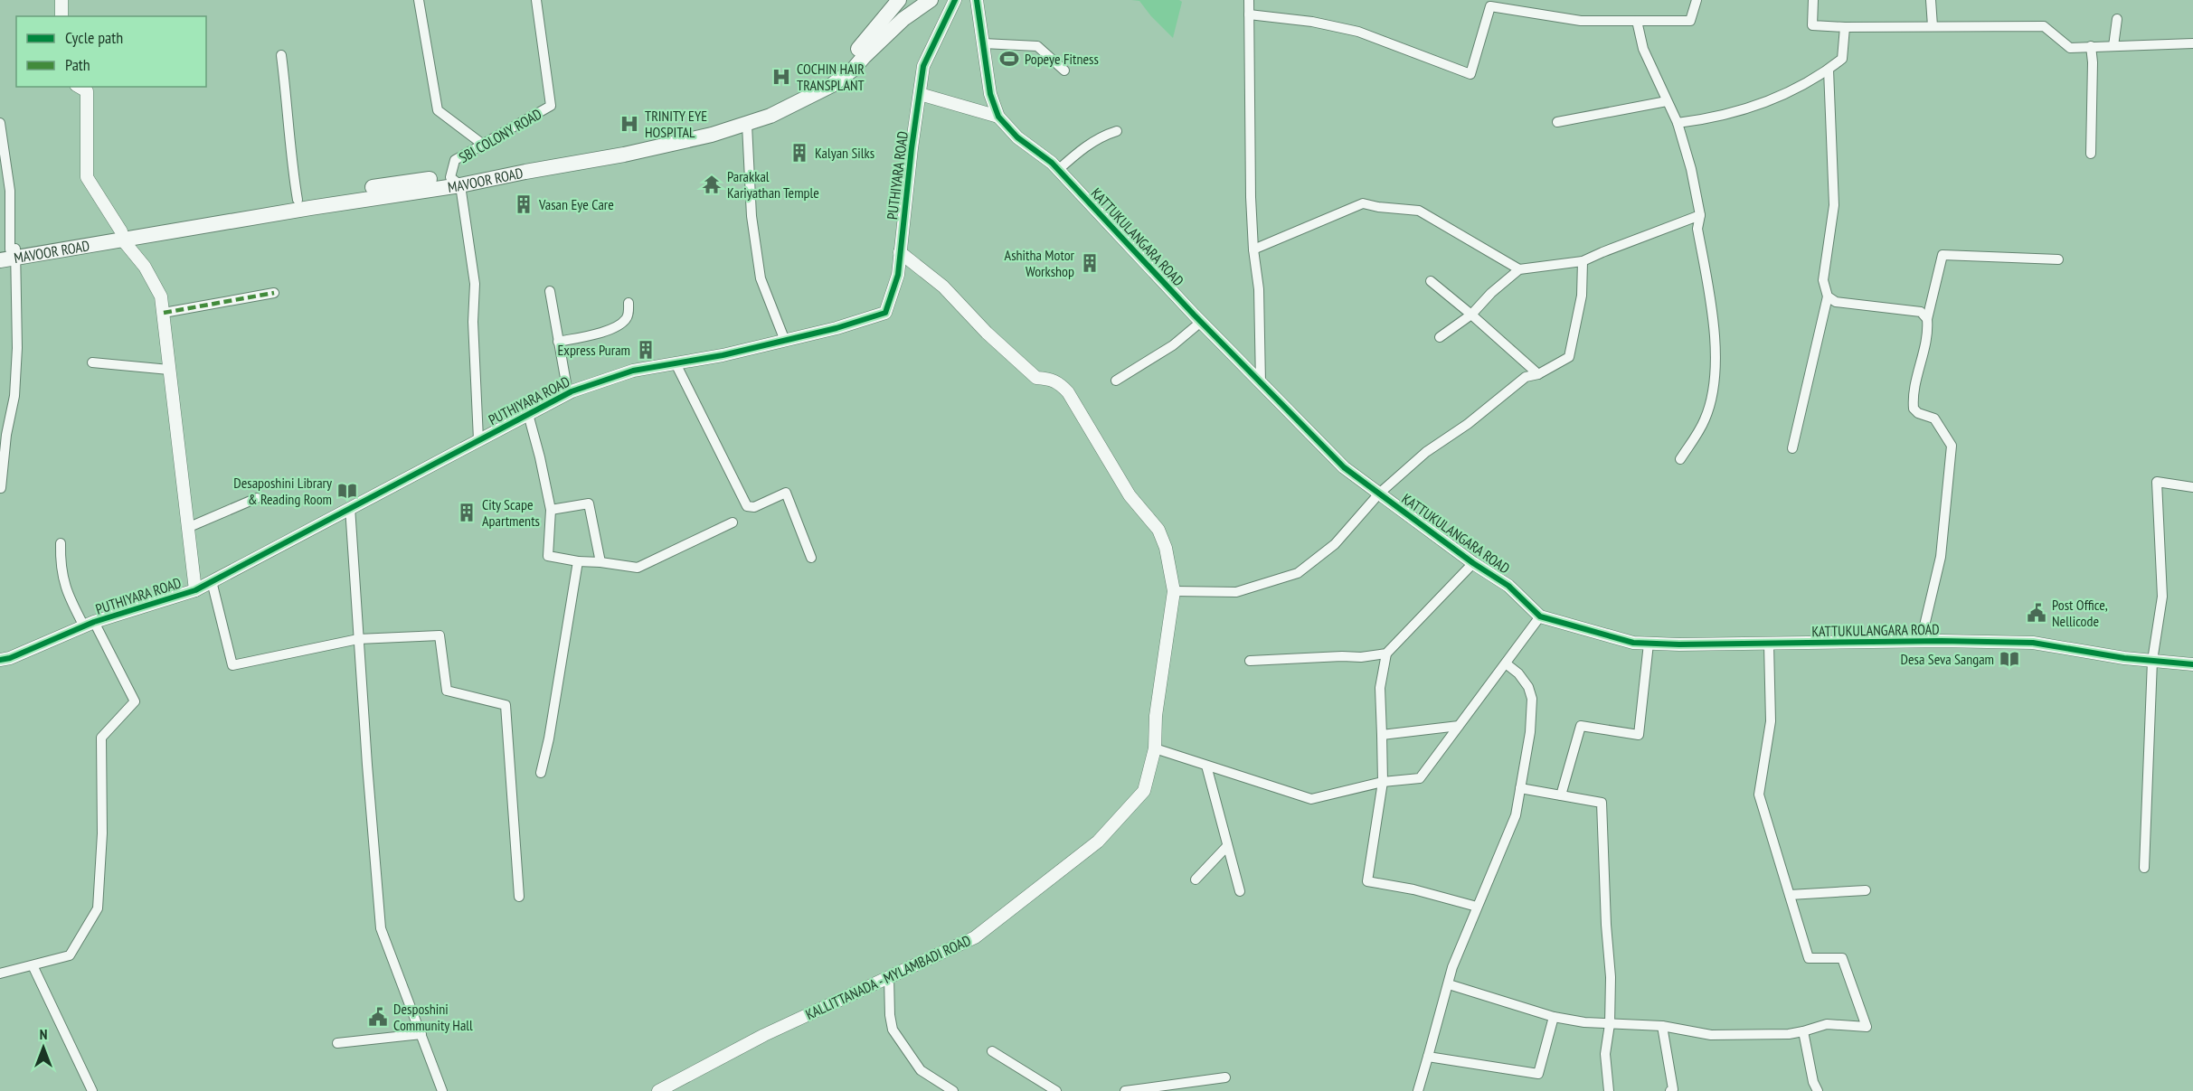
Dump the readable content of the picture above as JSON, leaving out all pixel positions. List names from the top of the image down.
{
  "streets": {
    "main road": ["MAVOOR ROAD"],
    "street": [
      "SBI COLONY ROAD",
      "PUTHIYARA ROAD",
      "KATTUKULANGARA ROAD",
      "KALLITTANADA - MYLAMBADI ROAD"
    ]
  },
  "crossings": [
    ["SBI COLONY ROAD", "MAVOOR ROAD"],
    ["PUTHIYARA ROAD", "KALLITTANADA - MYLAMBADI ROAD"]
  ],
  "places": {
    "sports": ["Popeye Fitness"],
    "hospital": ["COCHIN HAIR TRANSPLANT", "TRINITY EYE HOSPITAL"],
    "building": [
      "Kalyan Silks",
      "Vasan Eye Care",
      "Ashitha Motor Workshop",
      "Express Puram",
      "City Scape Apartments"
    ],
    "temple": ["Parakkal Kariyathan Temple"],
    "library": ["Desaposhini Library & Reading Room", "Desa Seva Sangam"],
    "public building": ["Post Office, Nellicode", "Desposhini Community Hall"]
  },
  "legend": ["Cycle path", "Path"],
  "north": "top"
}
